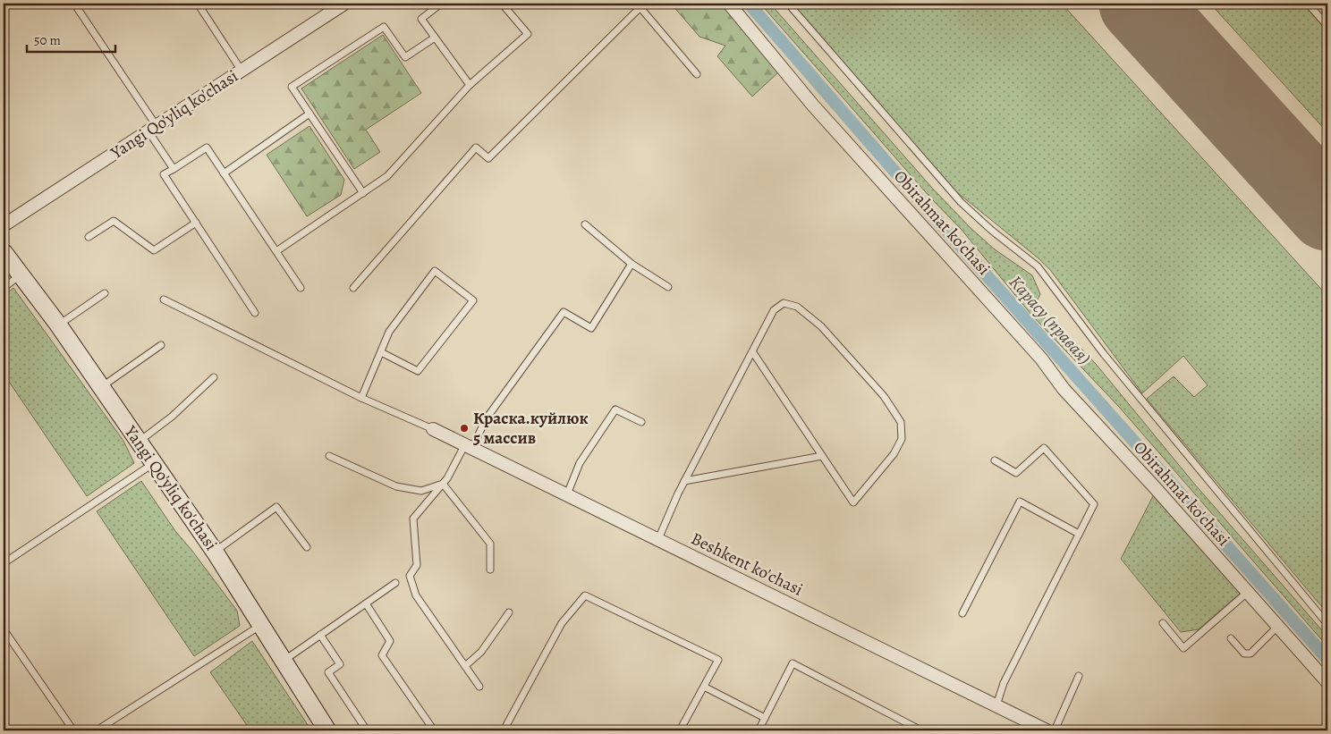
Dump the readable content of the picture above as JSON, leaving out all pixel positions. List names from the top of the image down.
{
  "streets": {
    "street": ["Yangi Qo'yliq ko'chasi", "Obirahmat ko'chasi", "Beshkent ko'chasi"]
  },
  "water": ["Карасу (правая)"],
  "places": ["Краска.куйлюк 5 массив"],
  "scale_bar": "50 m"
}
